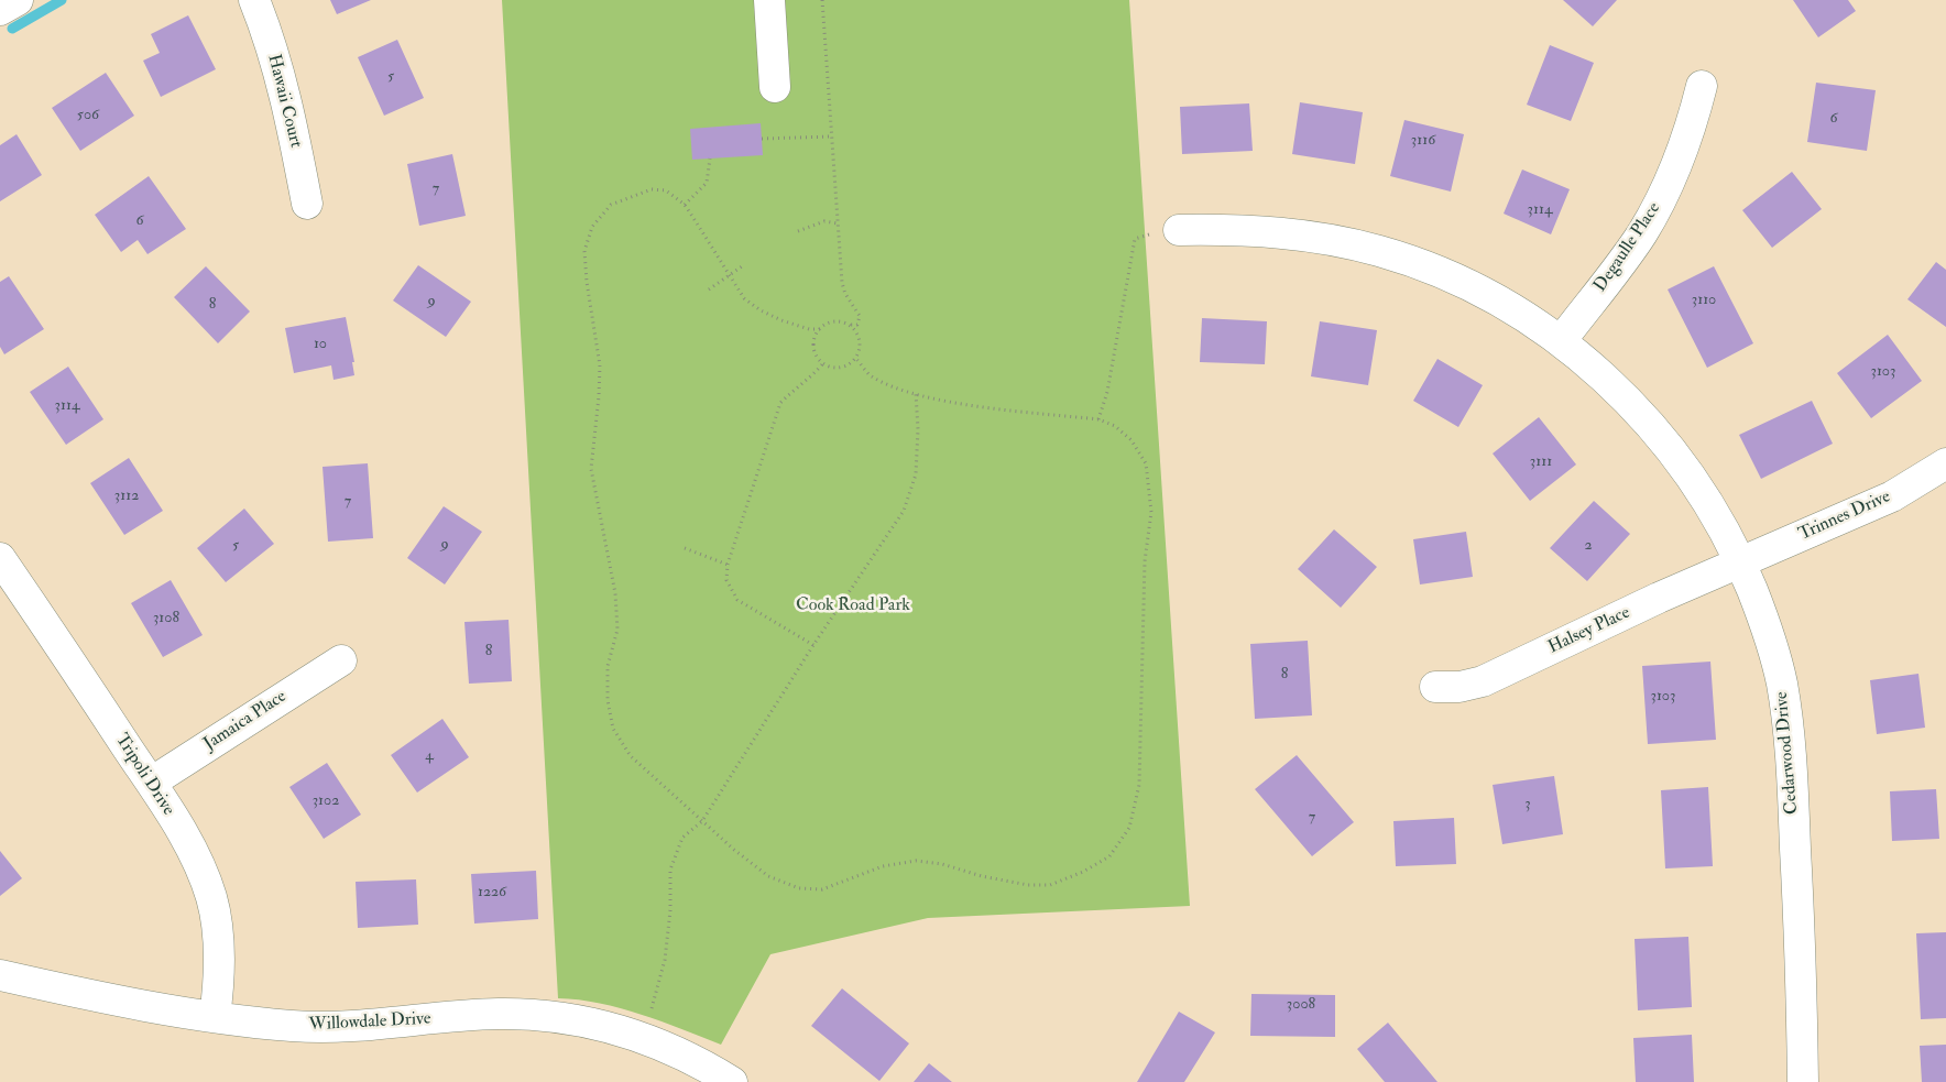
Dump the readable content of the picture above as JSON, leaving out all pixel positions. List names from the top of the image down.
{
  "streets": {
    "street": [
      "Hawaii Court",
      "Degaulle Place",
      "Trinnes Drive",
      "Halsey Place",
      "Jamaica Place",
      "Cedarwood Drive",
      "Tripoli Drive",
      "Willowdale Drive"
    ]
  },
  "crossings": [
    ["Degaulle Place", "Cedarwood Drive"],
    ["Trinnes Drive", "Halsey Place"],
    ["Trinnes Drive", "Cedarwood Drive"],
    ["Halsey Place", "Cedarwood Drive"],
    ["Jamaica Place", "Tripoli Drive"],
    ["Tripoli Drive", "Willowdale Drive"]
  ],
  "parks": ["Cook Road Park"],
  "house_numbers": [
    "5",
    "506",
    "6",
    "3116",
    "7",
    "3114",
    "6",
    "3110",
    "9",
    "8",
    "10",
    "3103",
    "3114",
    "3111",
    "3112",
    "7",
    "9",
    "5",
    "2",
    "3108",
    "8",
    "8",
    "3103",
    "4",
    "3102",
    "3",
    "7",
    "1226",
    "3008"
  ]
}
